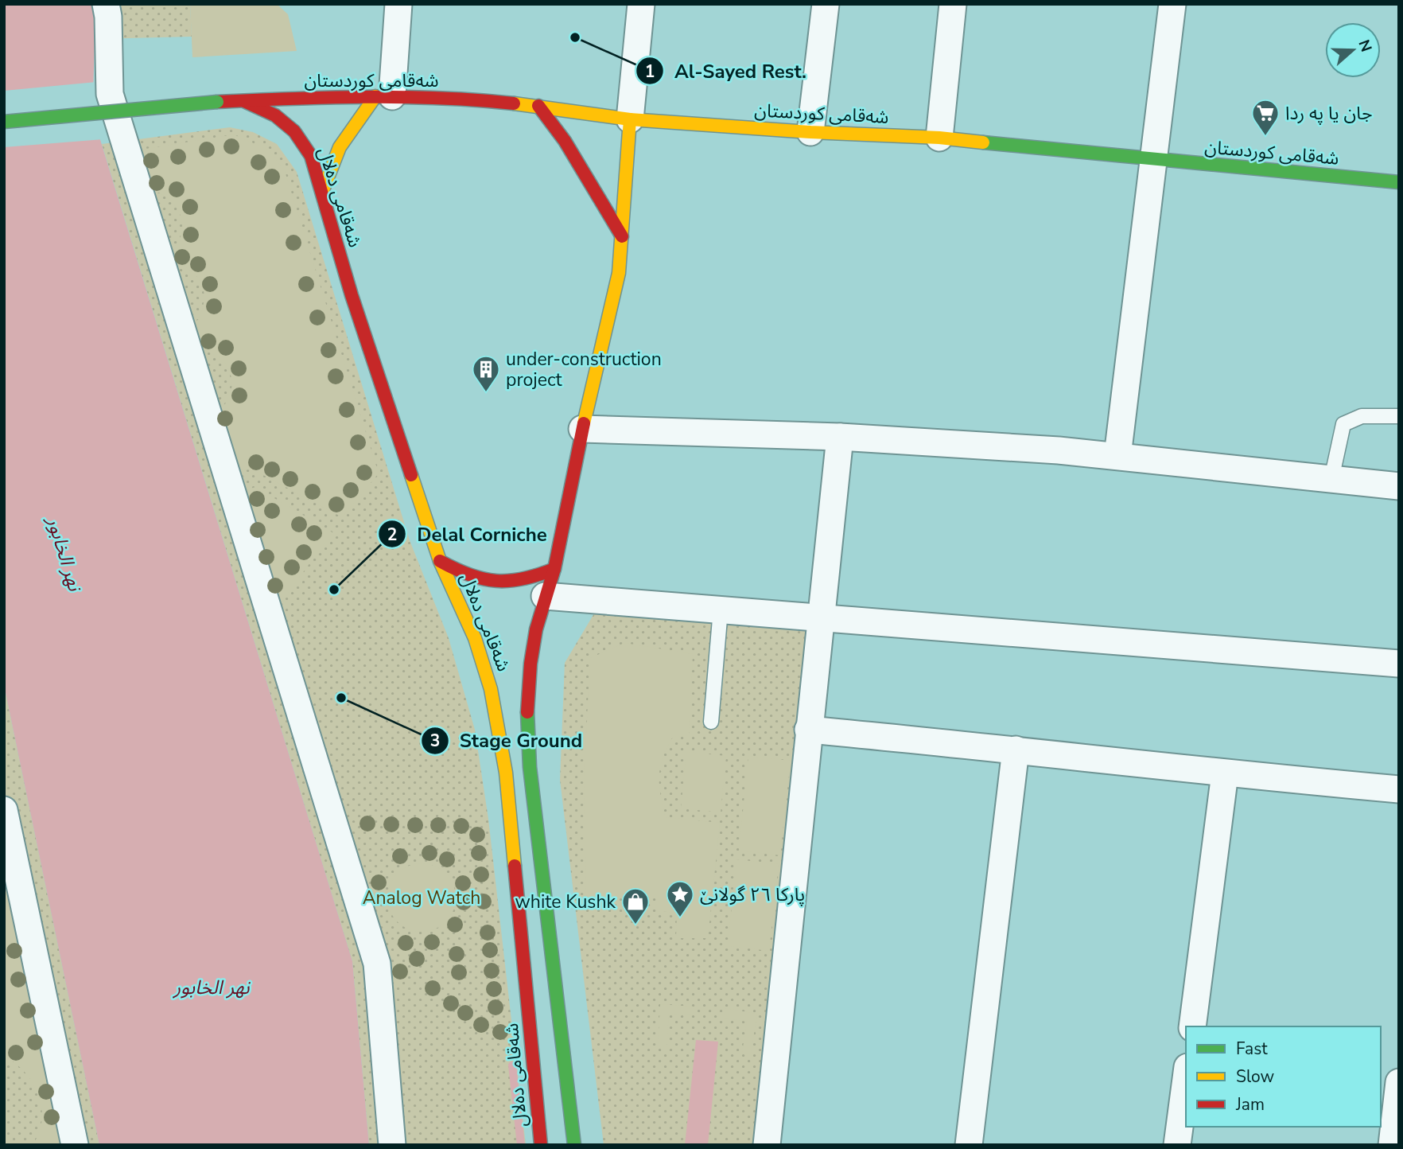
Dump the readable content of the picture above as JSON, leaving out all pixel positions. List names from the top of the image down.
{
  "streets": {
    "main road": ["شەقامی کوردستان", "شەقامی دەلال"]
  },
  "crossings": [
    ["شەقامی کوردستان", "شەقامی دەلال"]
  ],
  "water": ["نهر الخابور"],
  "parks": ["Analog Watch"],
  "places": {
    "other": ["Al-Sayed Rest.", "Delal Corniche", "Stage Ground"],
    "supermarket": ["جان يا په ردا"],
    "building": ["under-construction project"],
    "place": ["پارکا ٢٦ گولانێ"],
    "shop": ["white Kushk"]
  },
  "legend": ["Fast", "Slow", "Jam"],
  "north": "right"
}
